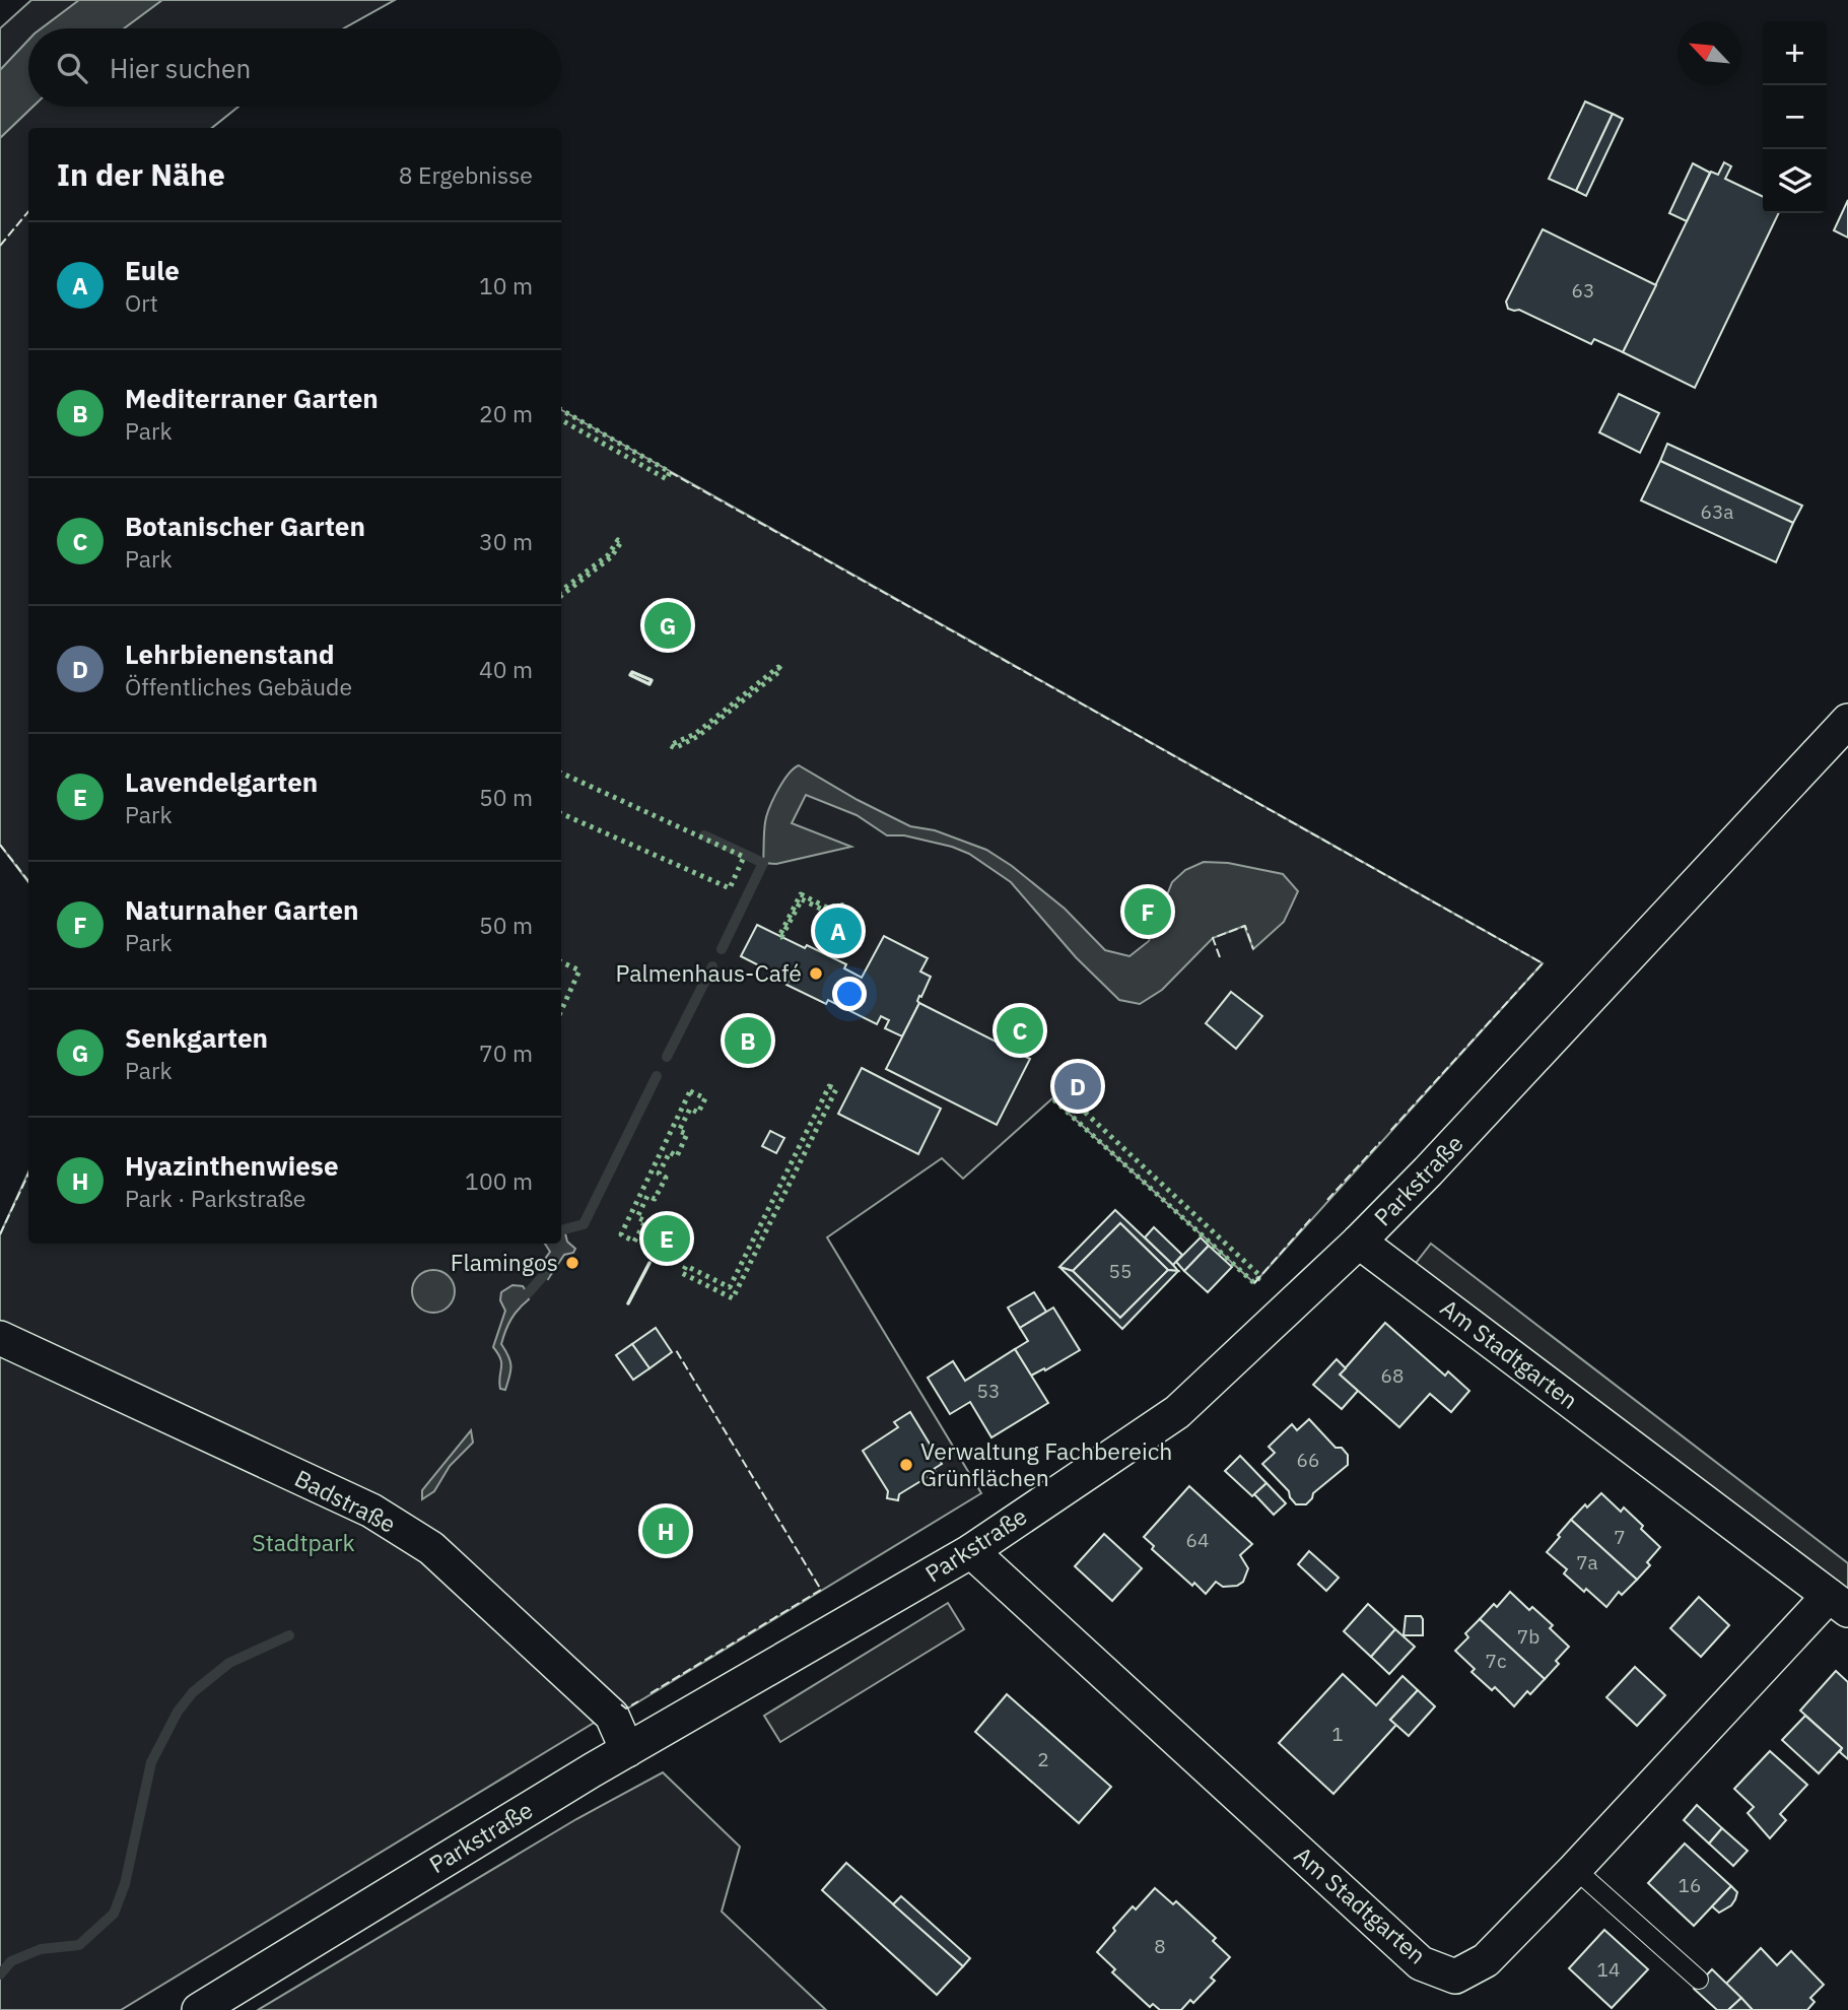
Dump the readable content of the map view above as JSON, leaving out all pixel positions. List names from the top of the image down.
{
  "streets": {
    "street": ["Parkstraße", "Am Stadtgarten", "Badstraße"]
  },
  "crossings": [
    ["Parkstraße", "Am Stadtgarten"],
    ["Parkstraße", "Badstraße"]
  ],
  "parks": ["Stadtpark"],
  "places": ["Palmenhaus-Café", "Flamingos", "Verwaltung Fachbereich Grünflächen"],
  "house_numbers": [
    "63",
    "63a",
    "55",
    "68",
    "53",
    "66",
    "7",
    "64",
    "7a",
    "7b",
    "7c",
    "1",
    "2",
    "16",
    "8",
    "14"
  ],
  "north": "top left",
  "page": {
    "map_buttons": ["+", "−"],
    "search": "Hier suchen",
    "heading": ["In der Nähe", "8 Ergebnisse"],
    "list": [
      {
        "mark": "A",
        "name": "Eule",
        "note": "Ort",
        "value": "10 m"
      },
      {
        "mark": "B",
        "name": "Mediterraner Garten",
        "note": "Park",
        "value": "20 m"
      },
      {
        "mark": "C",
        "name": "Botanischer Garten",
        "note": "Park",
        "value": "30 m"
      },
      {
        "mark": "D",
        "name": "Lehrbienenstand",
        "note": "Öffentliches Gebäude",
        "value": "40 m"
      },
      {
        "mark": "E",
        "name": "Lavendelgarten",
        "note": "Park",
        "value": "50 m"
      },
      {
        "mark": "F",
        "name": "Naturnaher Garten",
        "note": "Park",
        "value": "50 m"
      },
      {
        "mark": "G",
        "name": "Senkgarten",
        "note": "Park",
        "value": "70 m"
      },
      {
        "mark": "H",
        "name": "Hyazinthenwiese",
        "note": "Park · Parkstraße",
        "value": "100 m"
      }
    ],
    "pins": [
      "G",
      "F",
      "A",
      "C",
      "B",
      "D",
      "E",
      "H"
    ]
  }
}
